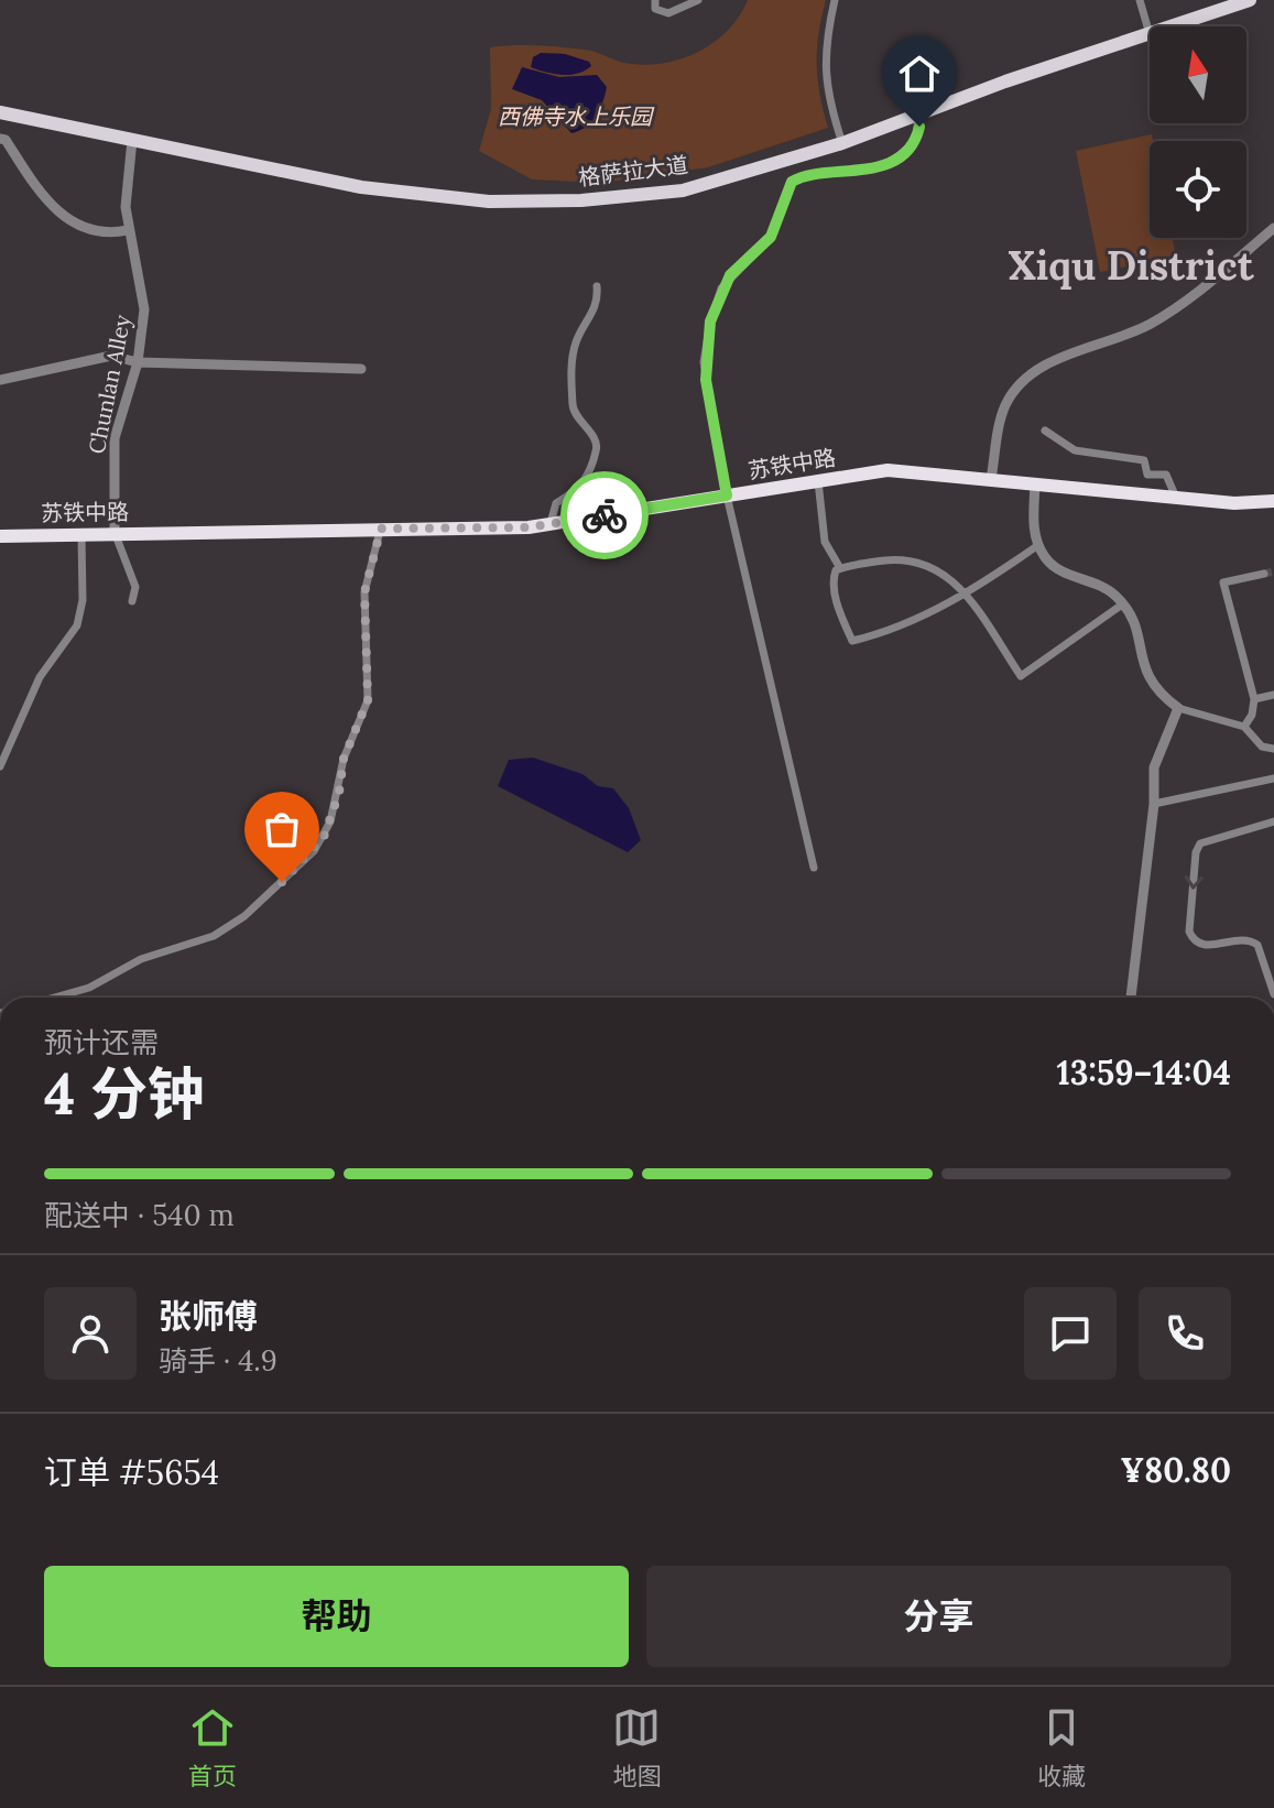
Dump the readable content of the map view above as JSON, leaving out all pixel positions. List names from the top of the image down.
{
  "streets": {
    "highway": ["苏铁中路"],
    "main road": ["格萨拉大道"],
    "street": ["Chunlan Alley"]
  },
  "crossings": [
    ["格萨拉大道", "Chunlan Alley"],
    ["Chunlan Alley", "苏铁中路"]
  ],
  "districts": ["Xiqu District"],
  "parks": ["西佛寺水上乐园"],
  "north": "top",
  "page": {
    "heading": ["4 分钟", "预计还需", "13:59–14:04"],
    "panel": [
      "张师傅",
      "骑手 · 4.9",
      "订单 #5654",
      "¥80.80"
    ],
    "bar": "配送中 · 540 m",
    "buttons": ["帮助", "分享"],
    "tabs": ["首页", "地图", "收藏"]
  }
}
